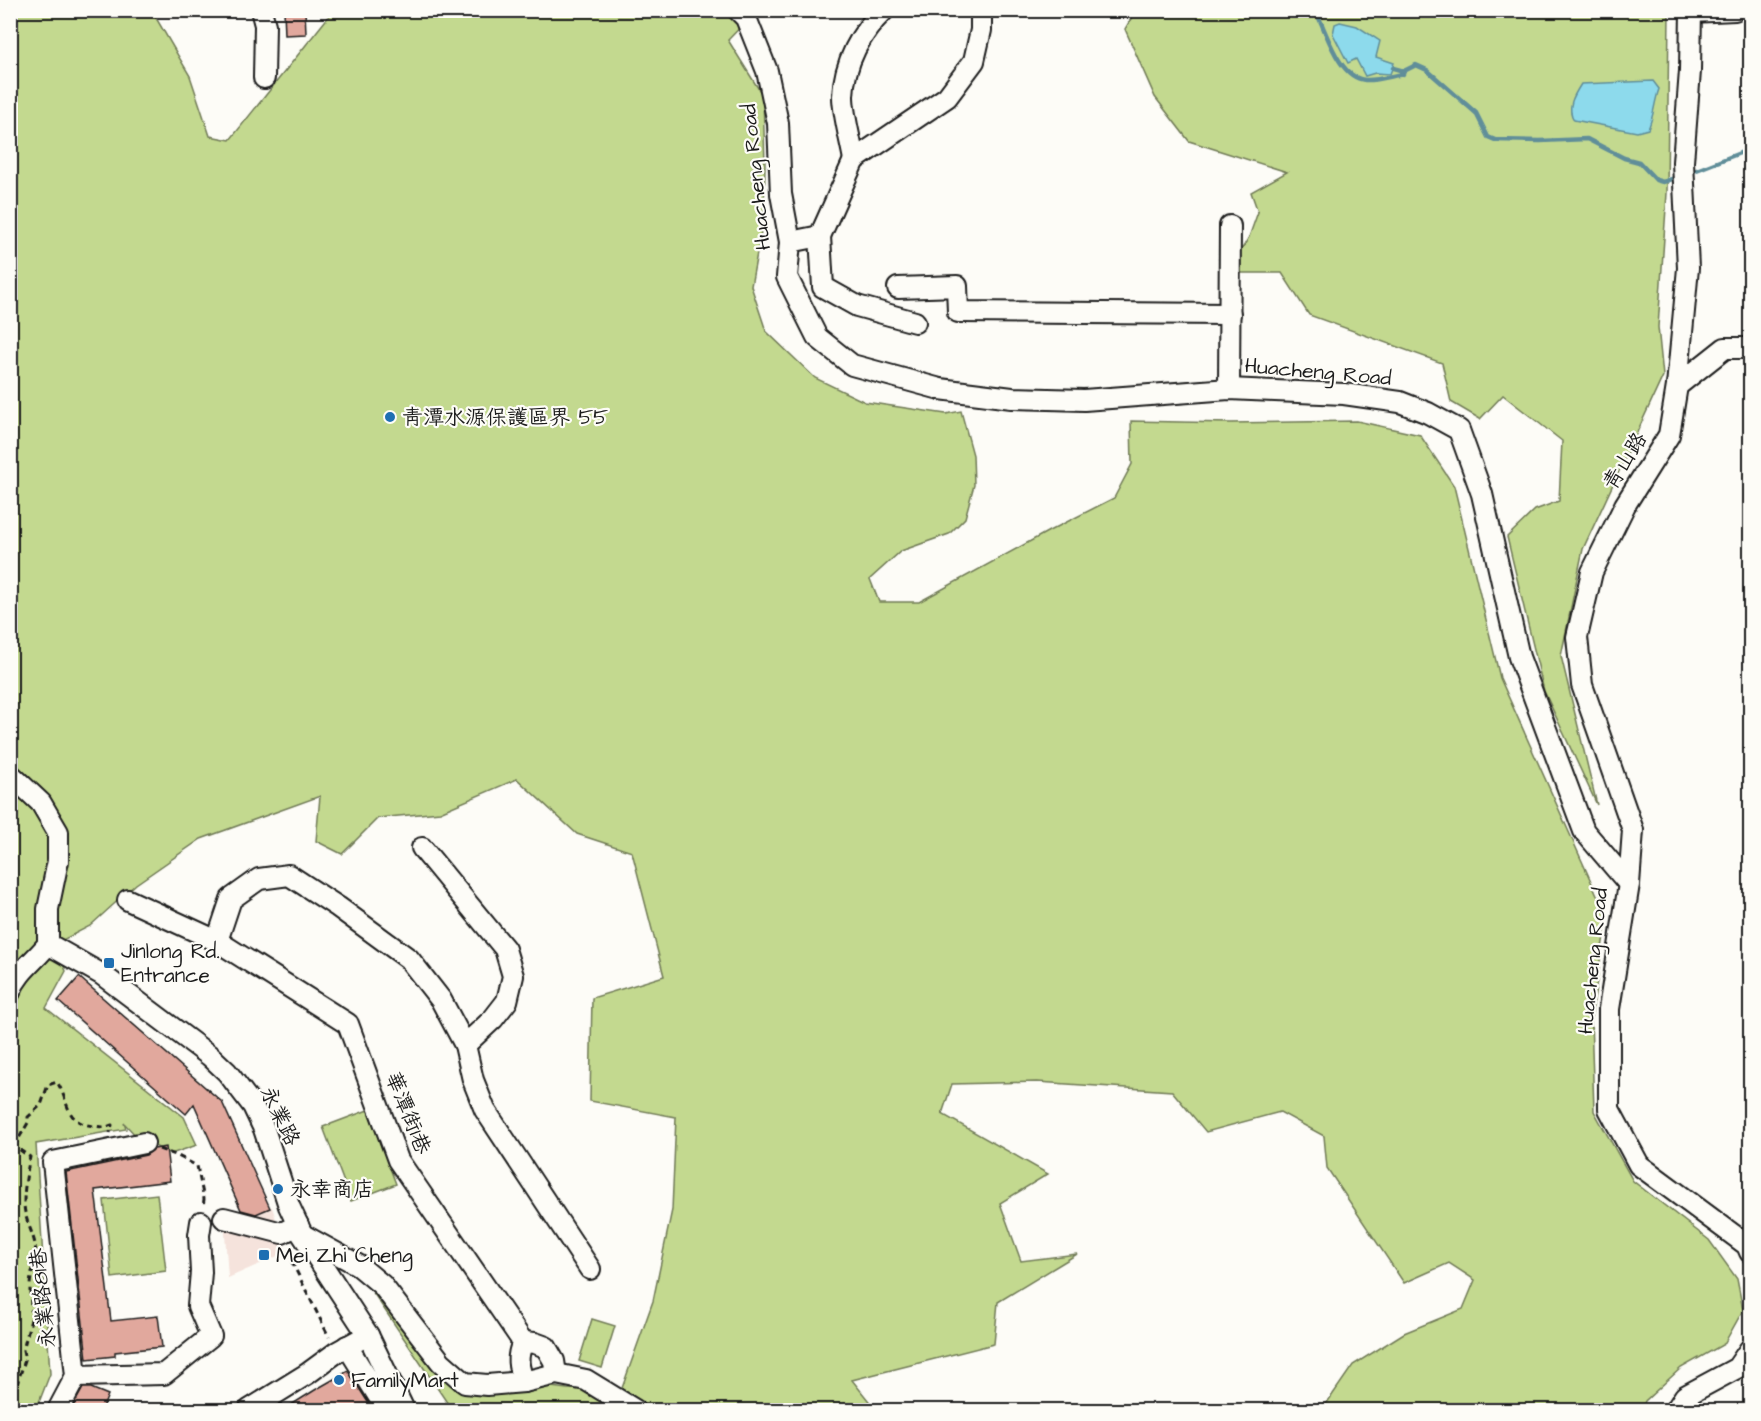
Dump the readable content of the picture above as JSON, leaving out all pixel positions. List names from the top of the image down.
{
  "streets": {
    "street": [
      "Huacheng Road",
      "青山路",
      "華潭街1巷",
      "永業路",
      "永業路81巷"
    ]
  },
  "crossings": [
    ["Huacheng Road", "青山路"]
  ],
  "places": {
    "other": ["青潭水源保護區界 55", "永幸商店", "FamilyMart"],
    "transit": ["Jinlong Rd. Entrance", "Mei Zhi Cheng"]
  }
}
